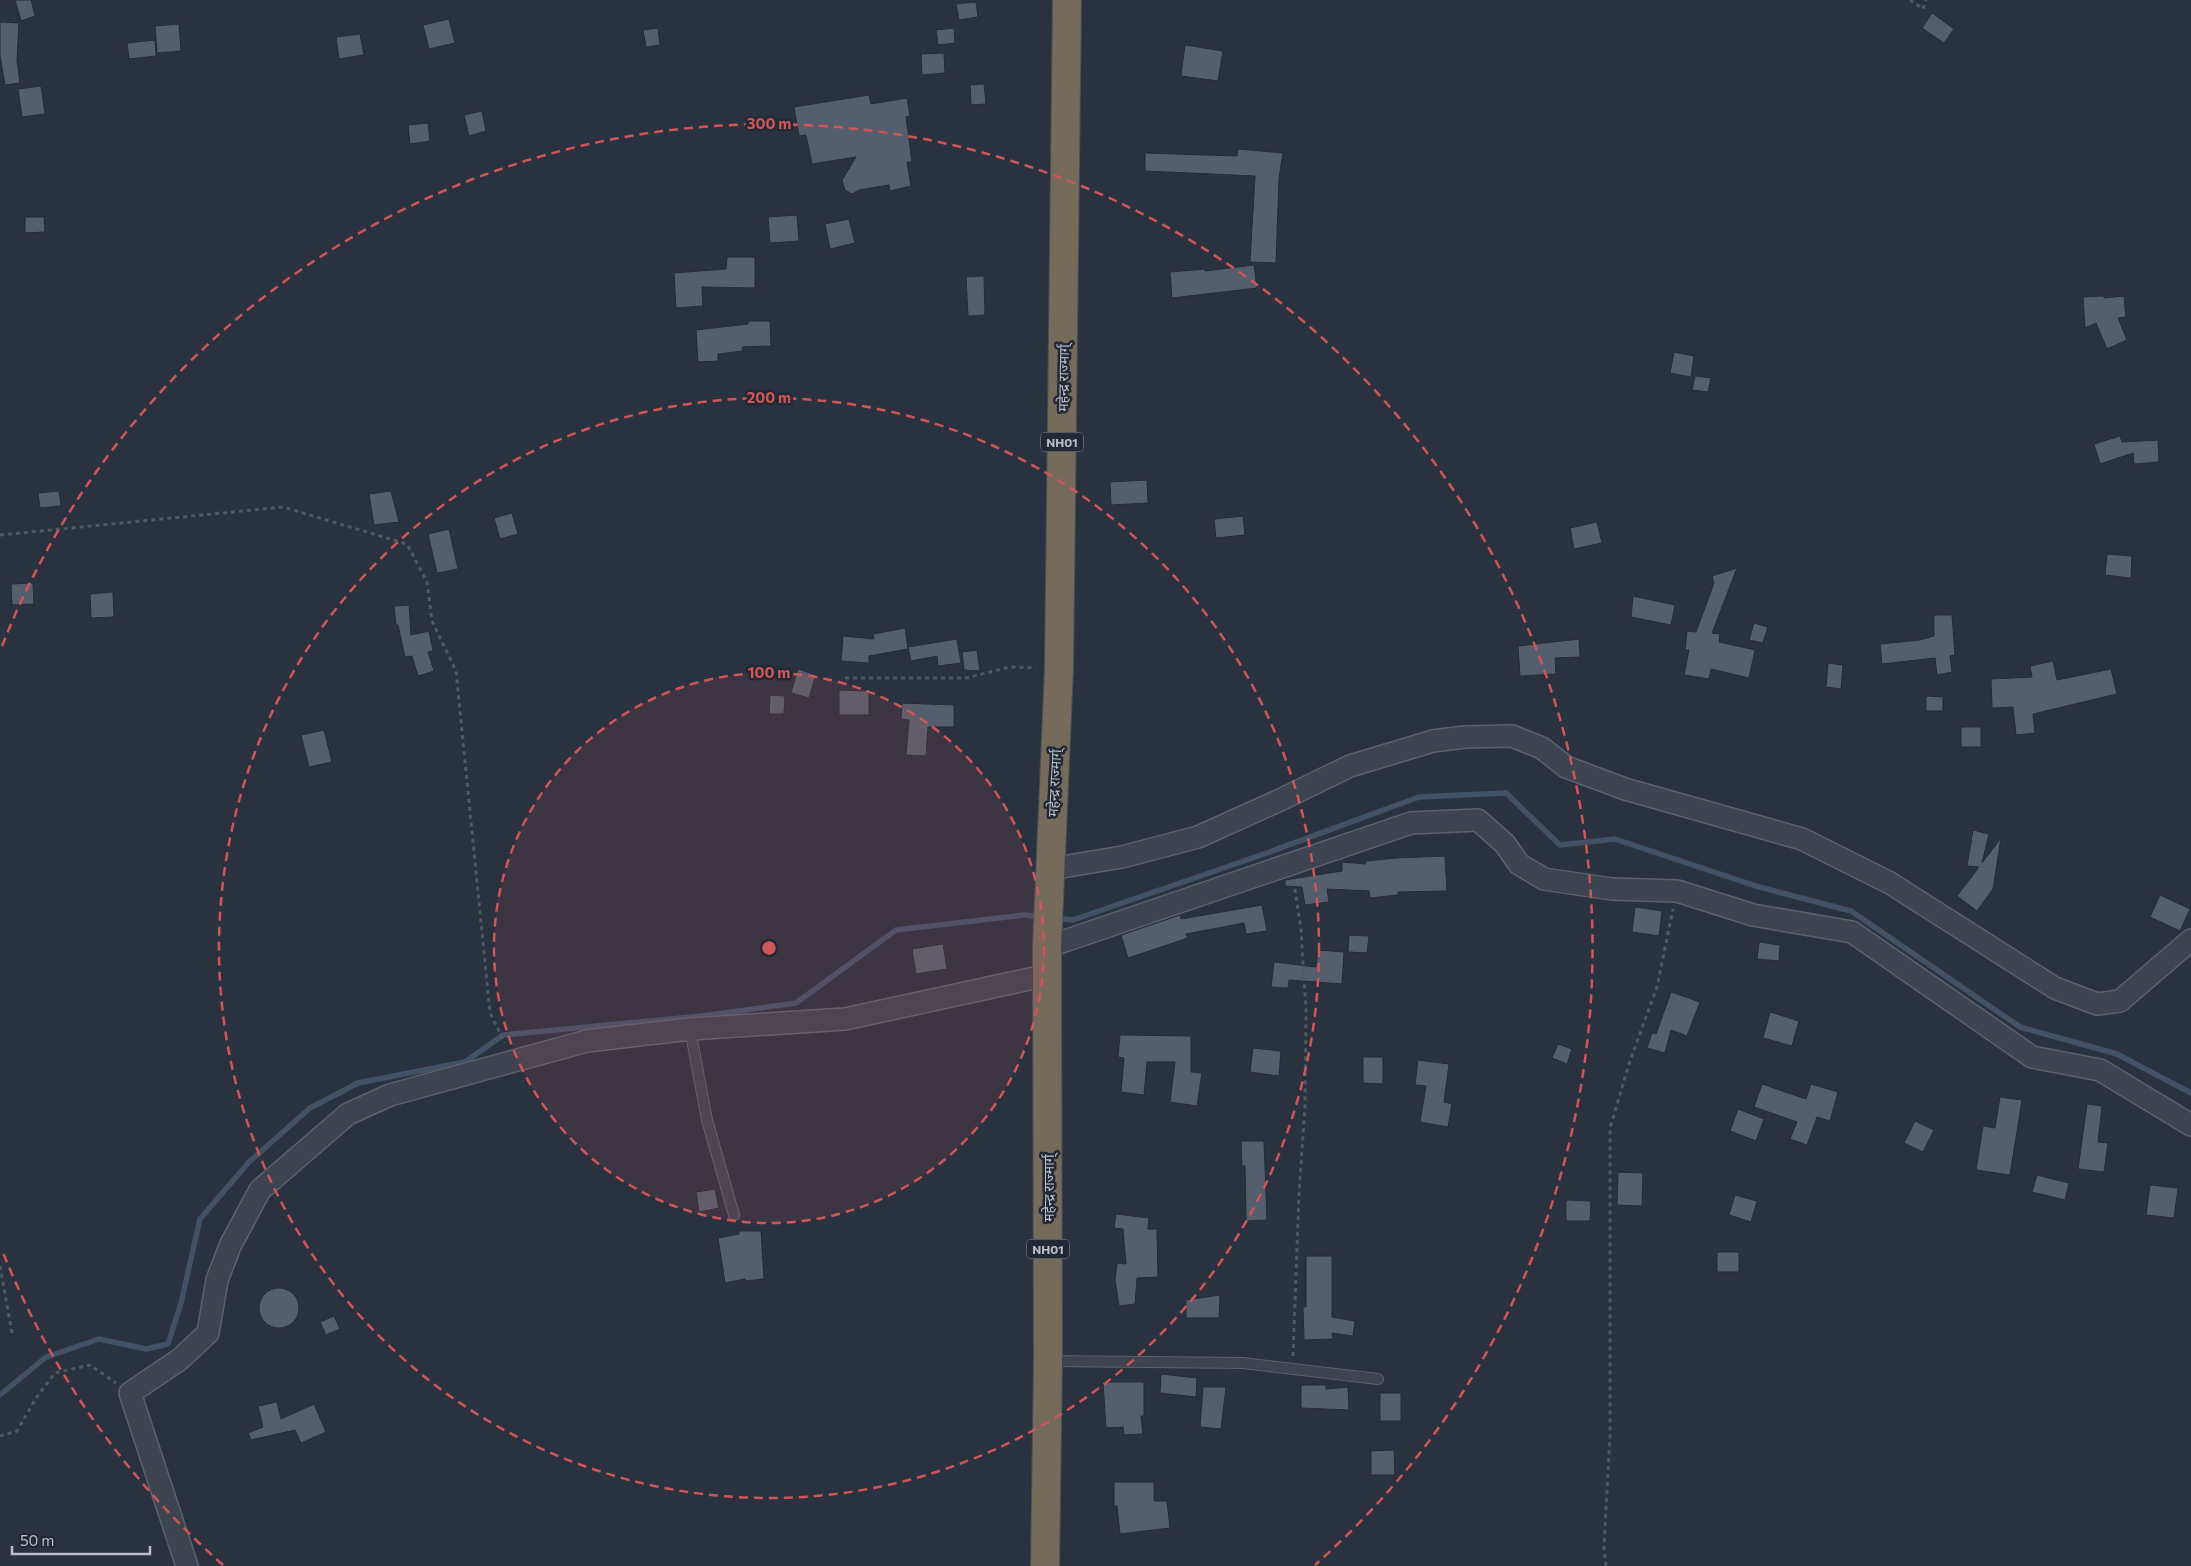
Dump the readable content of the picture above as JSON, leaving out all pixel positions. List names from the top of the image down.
{
  "streets": {
    "highway": ["महेन्द्र राज्मार्ग्", "NH01"]
  },
  "scale_bar": "50 m",
  "rings": ["300 m", "200 m", "100 m"]
}
